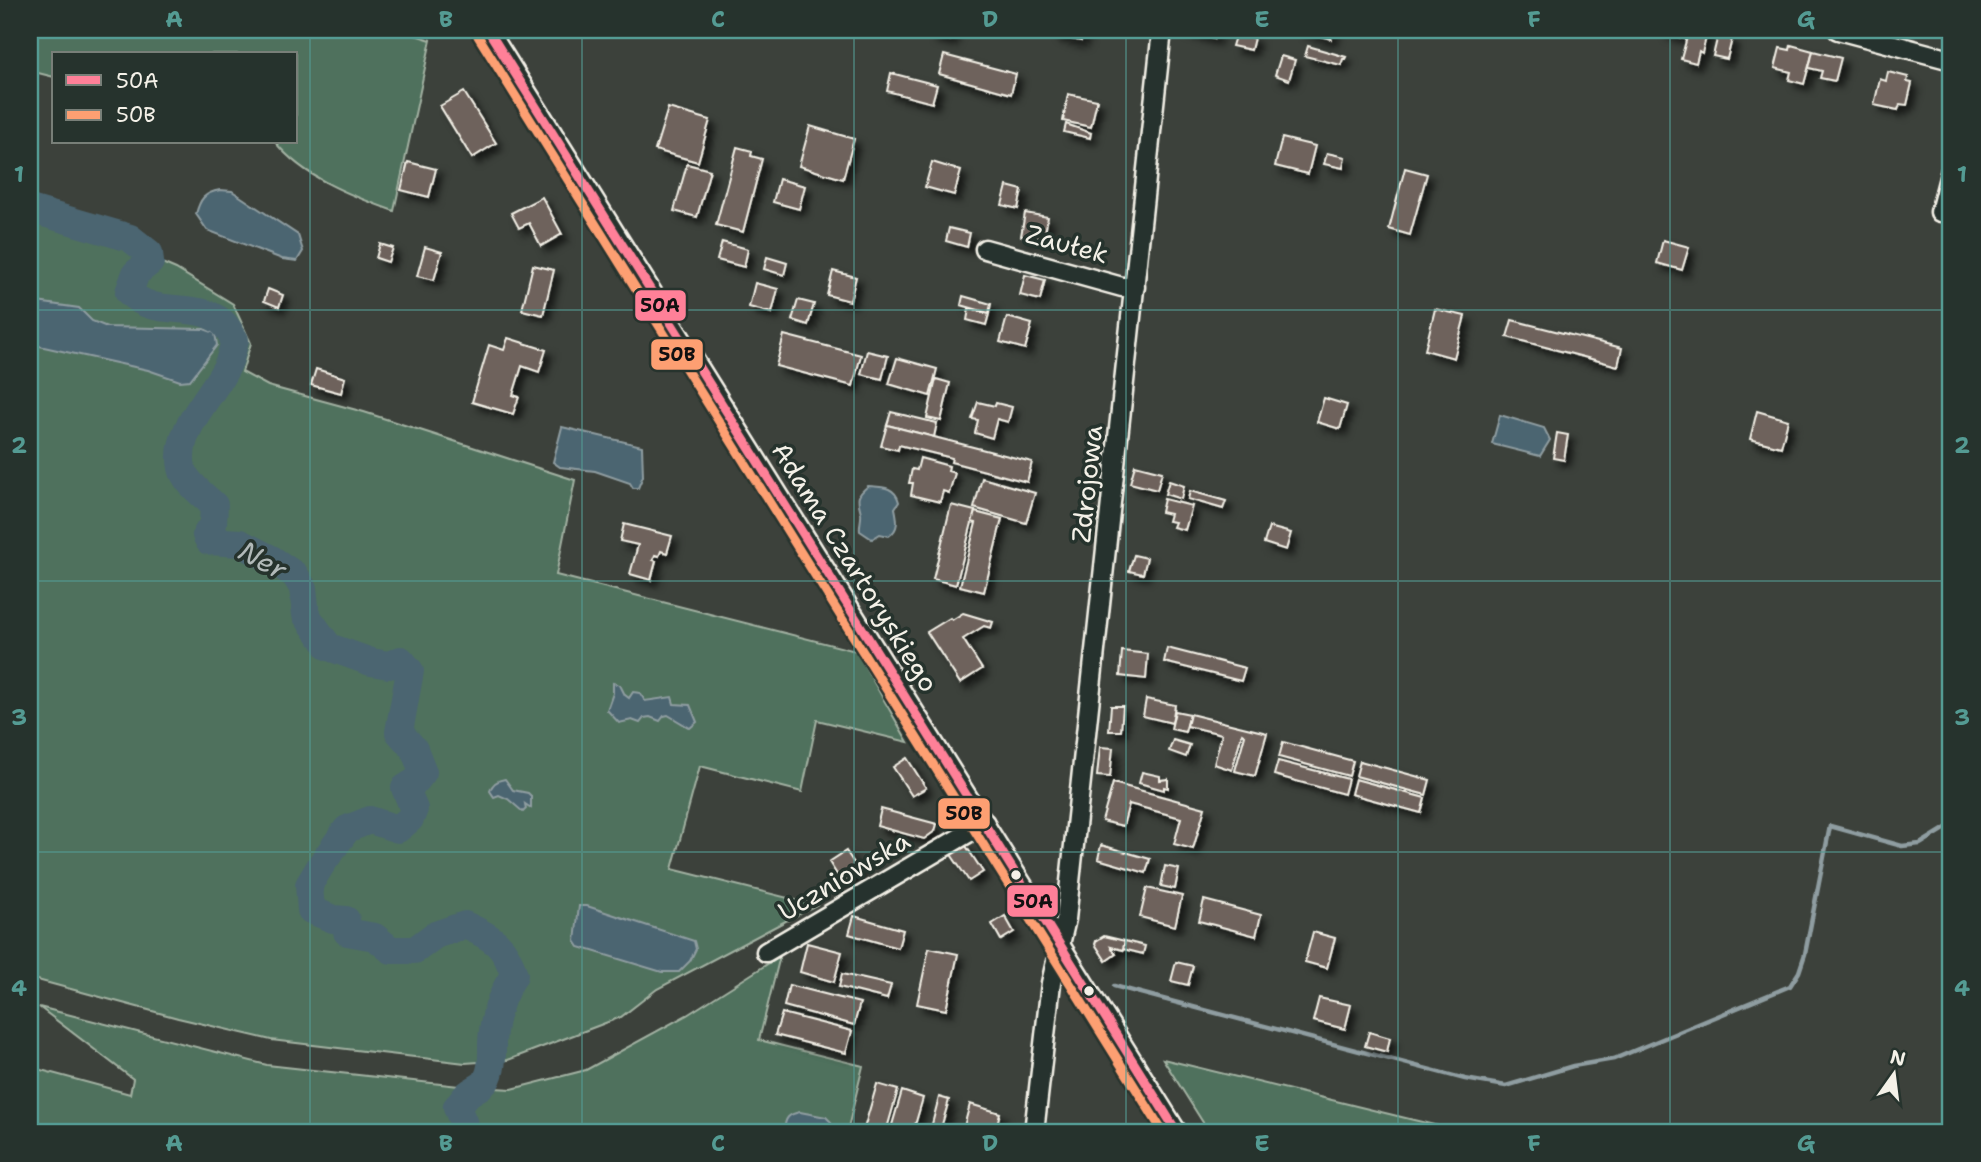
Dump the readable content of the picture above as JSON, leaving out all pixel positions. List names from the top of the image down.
{
  "streets": {
    "street": [
      "Zaułek",
      "Zdrojowa",
      "Adama Czartoryskiego",
      "Uczniowska"
    ]
  },
  "crossings": [
    ["Zaułek", "Zdrojowa"],
    ["Zdrojowa", "Adama Czartoryskiego"],
    ["Adama Czartoryskiego", "Uczniowska"]
  ],
  "water": ["Ner"],
  "lines": ["transit line 50A", "transit line 50B"],
  "legend": ["50A", "50B"],
  "north": "top",
  "grid": {
    "columns": [
      "A",
      "B",
      "C",
      "D",
      "E",
      "F",
      "G"
    ],
    "rows": [
      "1",
      "2",
      "3",
      "4"
    ]
  }
}
